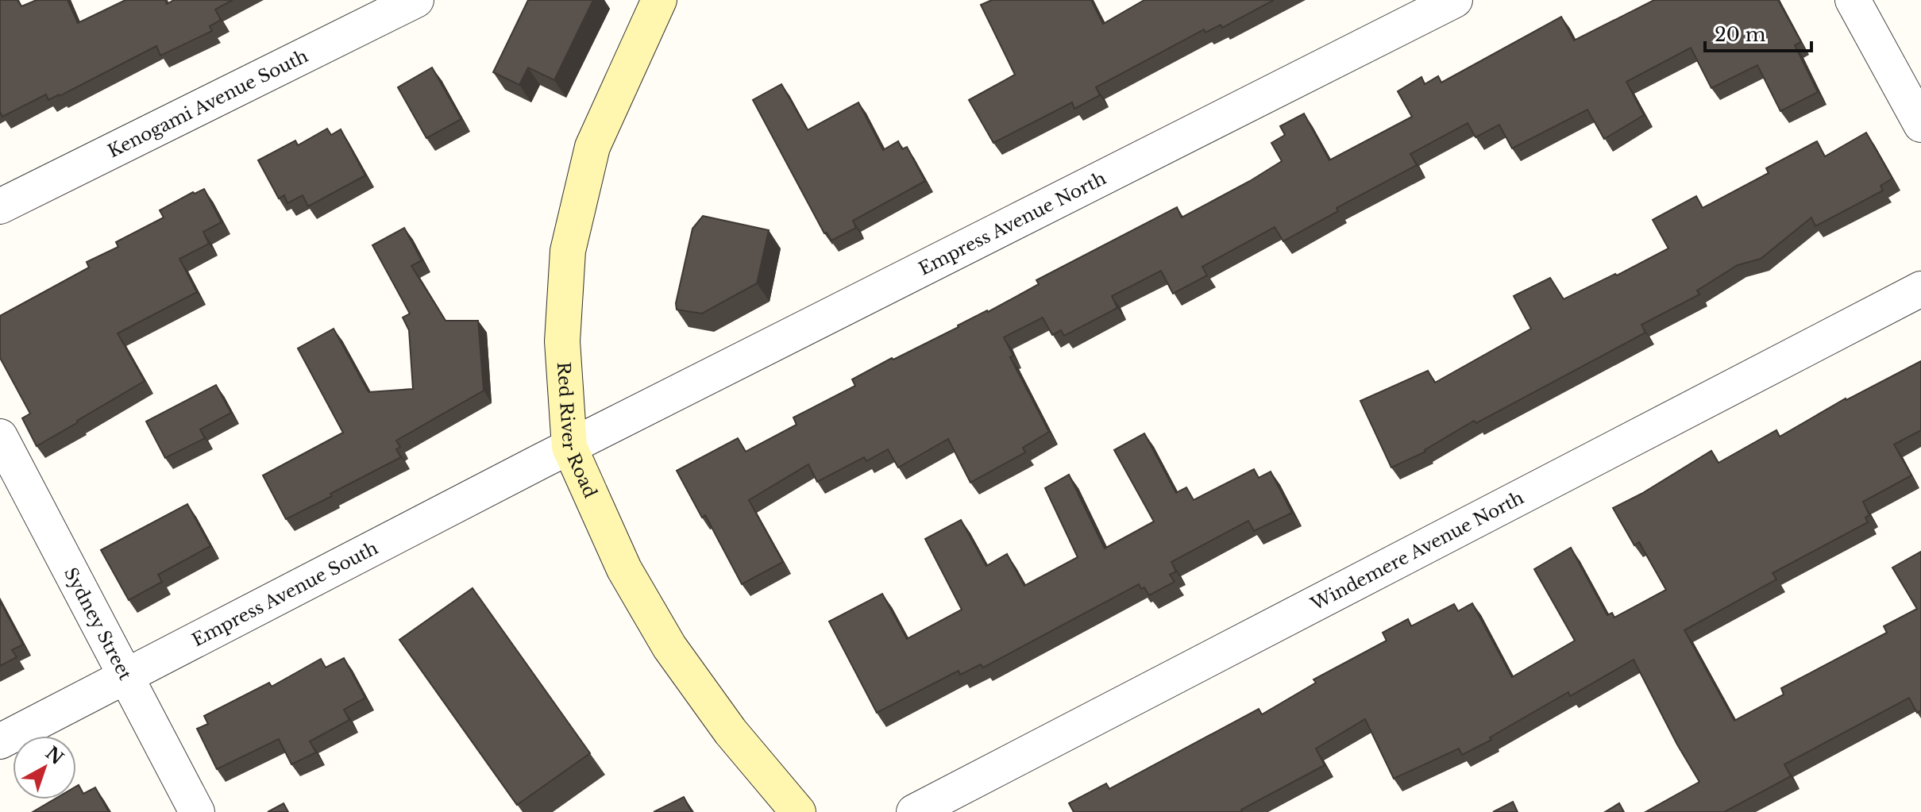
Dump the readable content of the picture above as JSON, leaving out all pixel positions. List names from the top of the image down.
{
  "streets": {
    "main road": ["Red River Road"],
    "street": [
      "Kenogami Avenue South",
      "Empress Avenue North",
      "Windemere Avenue North",
      "Empress Avenue South",
      "Sydney Street"
    ]
  },
  "crossings": [
    ["Empress Avenue North", "Red River Road"],
    ["Empress Avenue North", "Empress Avenue South"],
    ["Red River Road", "Empress Avenue South"],
    ["Empress Avenue South", "Sydney Street"]
  ],
  "scale_bar": "20 m",
  "north": "top right"
}
